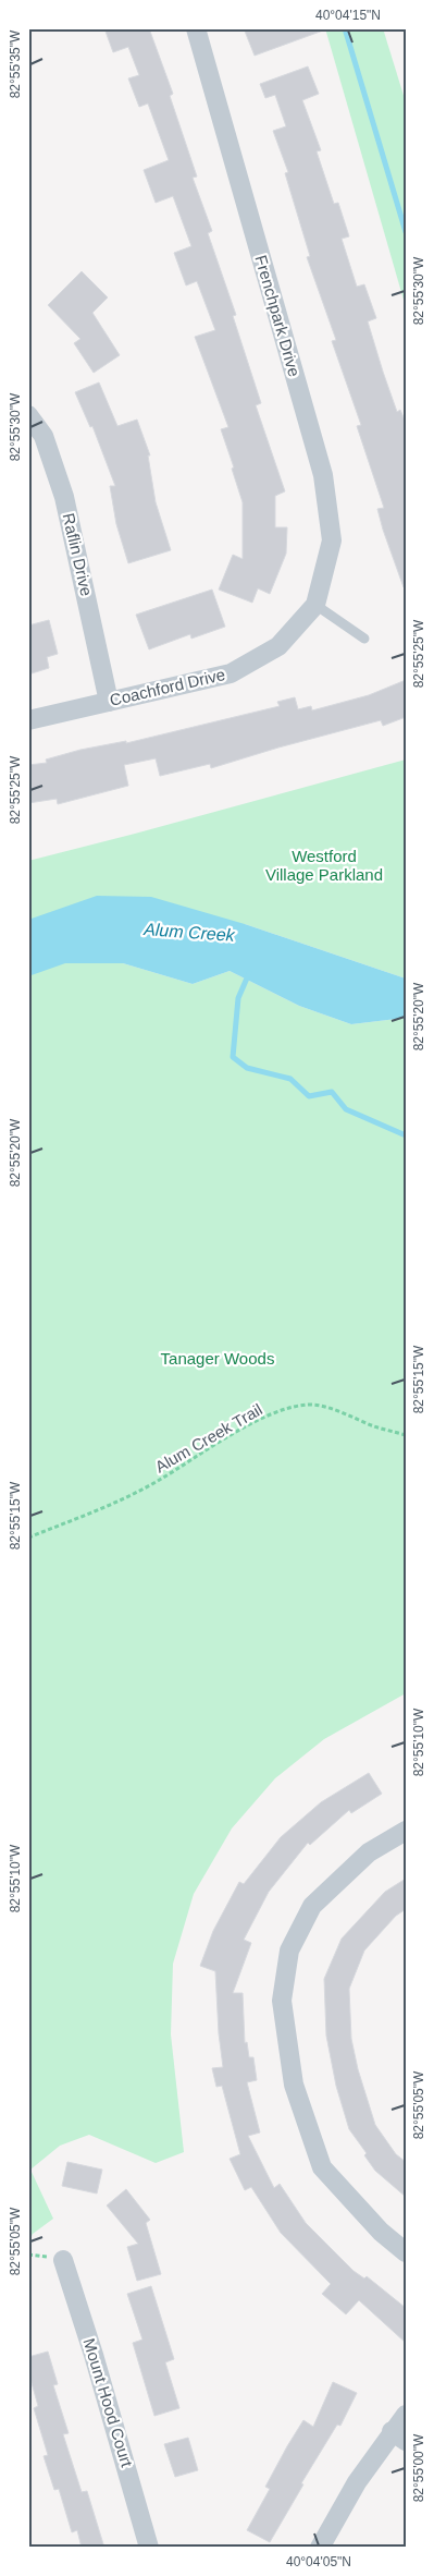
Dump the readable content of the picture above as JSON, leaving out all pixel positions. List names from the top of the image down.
{
  "streets": {
    "street": [
      "Frenchpark Drive",
      "Raflin Drive",
      "Coachford Drive",
      "Mount Hood Court"
    ],
    "path": ["Alum Creek Trail"]
  },
  "crossings": [
    ["Frenchpark Drive", "Coachford Drive"],
    ["Raflin Drive", "Coachford Drive"]
  ],
  "water": ["Alum Creek"],
  "parks": ["Westford Village Parkland", "Tanager Woods"],
  "coordinates": [
    "40°04'15\"N",
    "82°55'35\"W",
    "82°55'30\"W",
    "82°55'25\"W",
    "82°55'20\"W",
    "82°55'15\"W",
    "82°55'10\"W",
    "82°55'05\"W",
    "82°55'00\"W",
    "40°04'05\"N"
  ]
}
